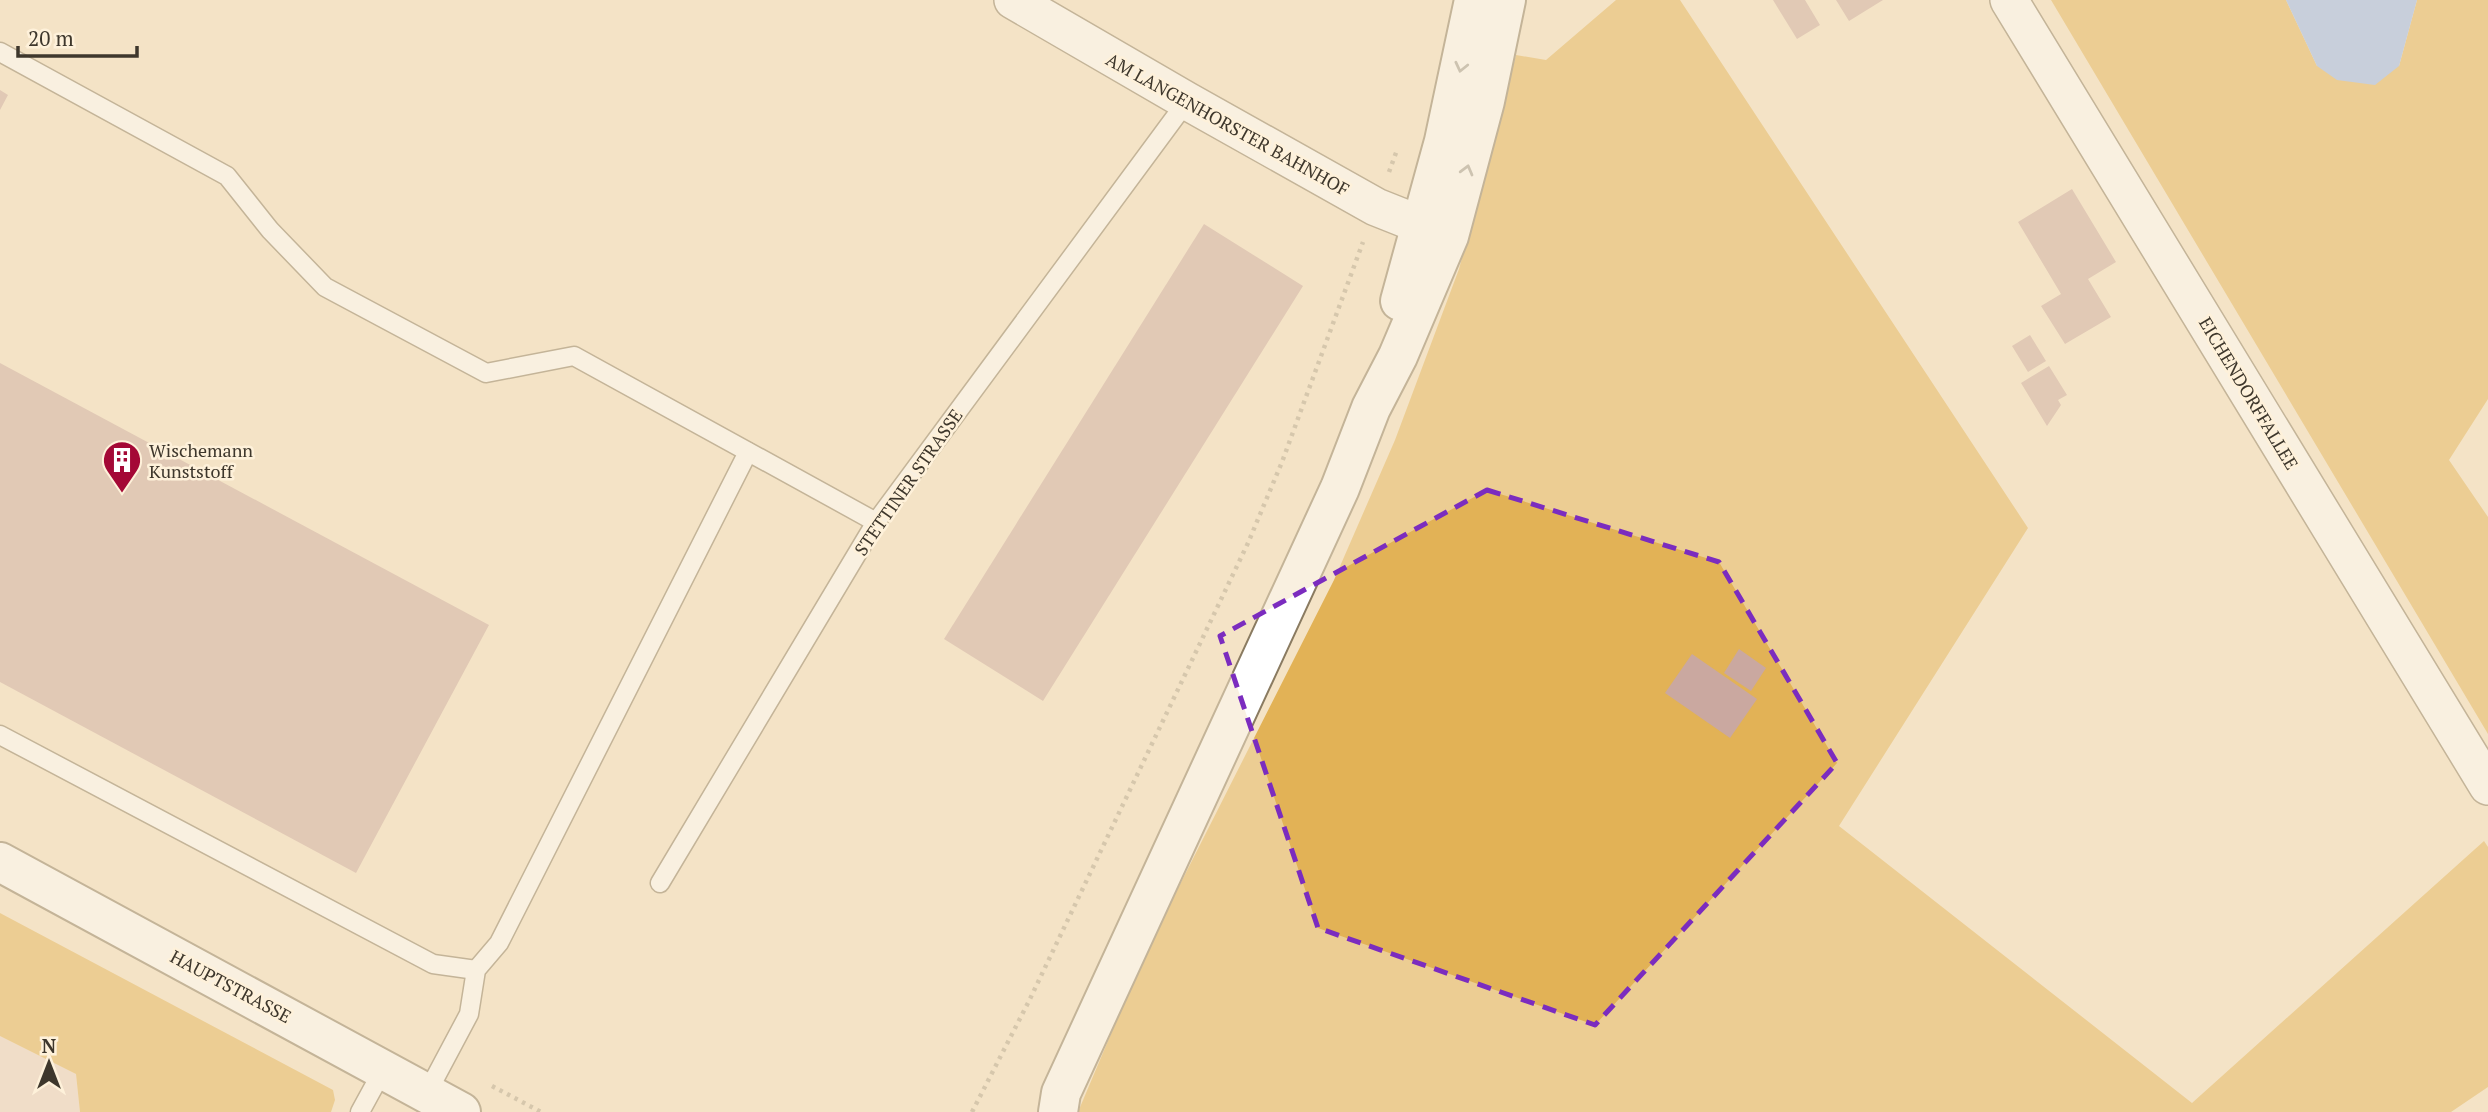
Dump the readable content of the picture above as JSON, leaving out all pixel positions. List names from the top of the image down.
{
  "streets": {
    "street": ["AM LANGENHORSTER BAHNHOF", "EICHENDORFFALLEE", "HAUPTSTRASSE"],
    "lane": ["STETTINER STRASSE"]
  },
  "crossings": [
    ["AM LANGENHORSTER BAHNHOF", "STETTINER STRASSE"]
  ],
  "places": {
    "building": ["Wischemann Kunststoff"]
  },
  "scale_bar": "20 m",
  "north": "top"
}
